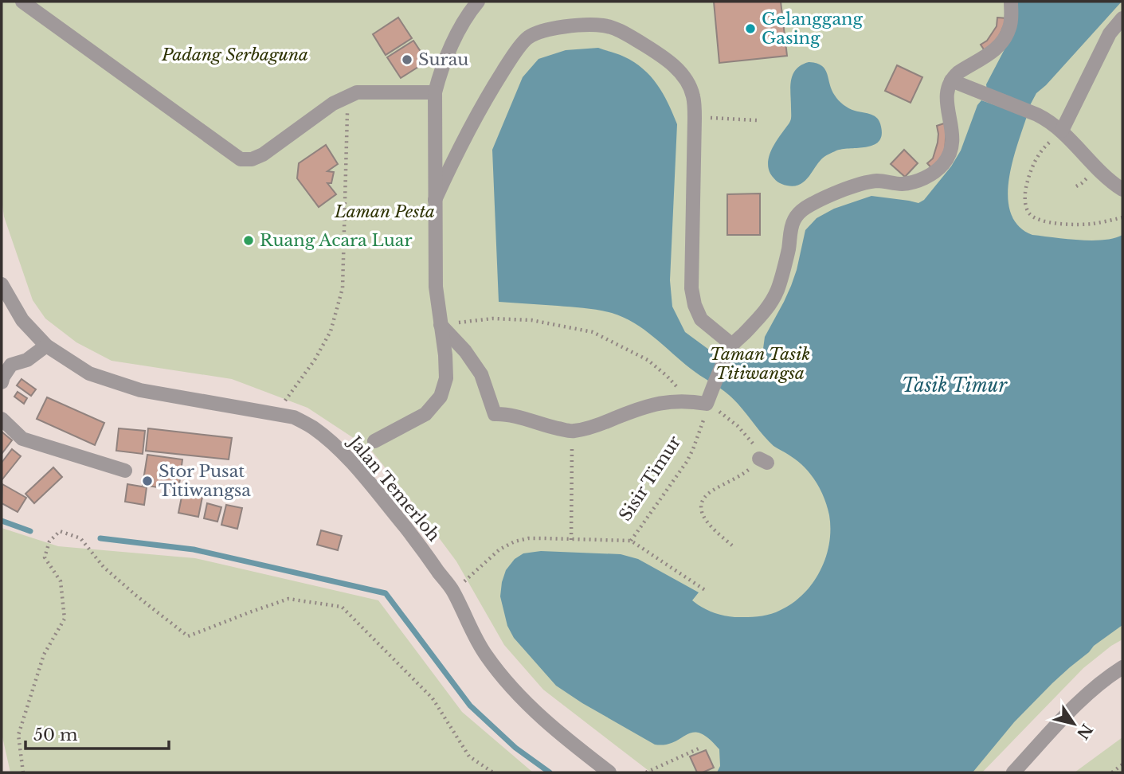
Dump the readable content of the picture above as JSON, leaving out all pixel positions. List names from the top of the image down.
{
  "streets": {
    "street": ["Jalan Temerloh"],
    "path": ["Sisir Timur"]
  },
  "crossings": [
    ["Sisir Timur", "Jalan Temerloh"]
  ],
  "water": ["Tasik Timur"],
  "parks": ["Padang Serbaguna", "Laman Pesta", "Taman Tasik Titiwangsa"],
  "places": [
    "Gelanggang Gasing",
    "Surau",
    "Ruang Acara Luar",
    "Stor Pusat Titiwangsa"
  ],
  "scale_bar": "50 m",
  "north": "bottom right"
}
